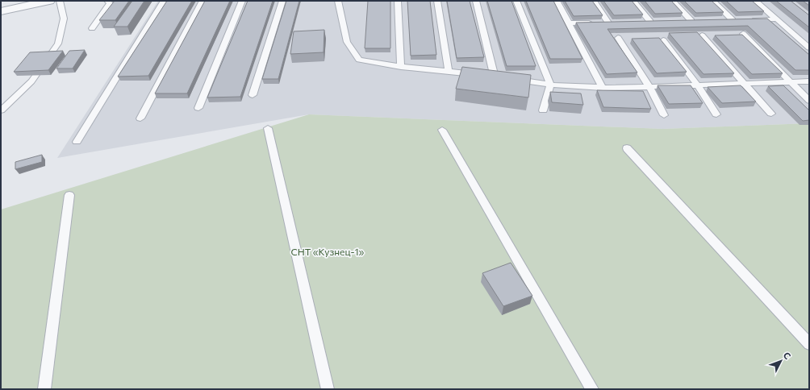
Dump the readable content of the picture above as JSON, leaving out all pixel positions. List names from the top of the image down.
{
  "parks": ["СНТ «Кузнец-1»"],
  "north": "top right"
}
